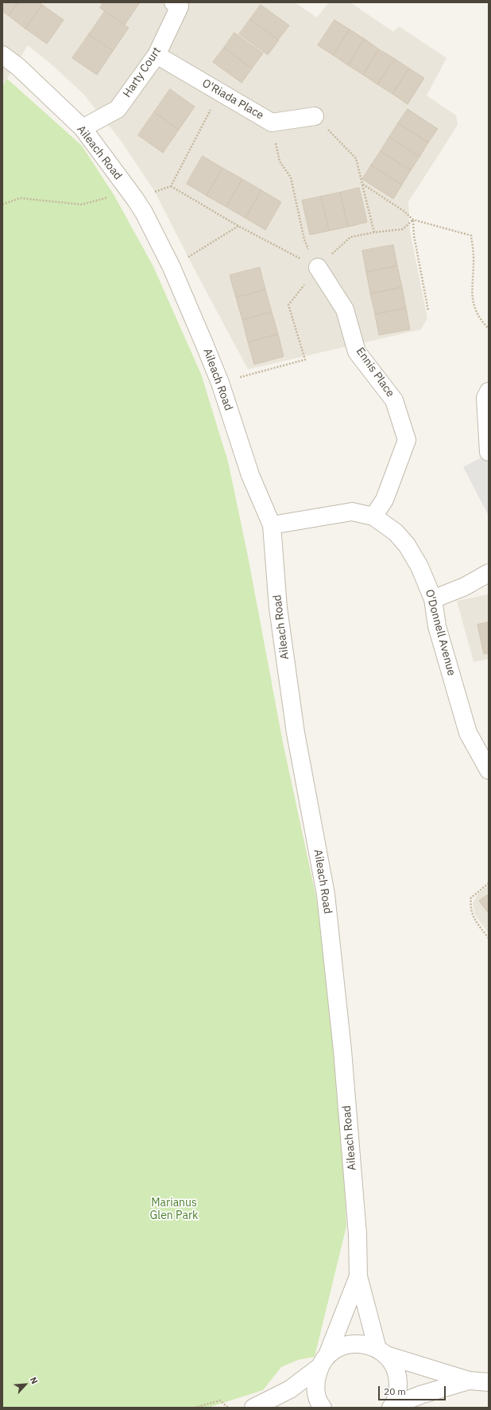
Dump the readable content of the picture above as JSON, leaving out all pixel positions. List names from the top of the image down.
{
  "streets": {
    "street": [
      "Harty Court",
      "O'Riada Place",
      "Aileach Road",
      "Ennis Place",
      "O'Donnell Avenue"
    ]
  },
  "crossings": [
    ["Harty Court", "O'Riada Place"],
    ["Harty Court", "Aileach Road"],
    ["Aileach Road", "O'Donnell Avenue"],
    ["Ennis Place", "O'Donnell Avenue"]
  ],
  "parks": ["Marianus Glen Park"],
  "scale_bar": "20 m",
  "north": "top right"
}
